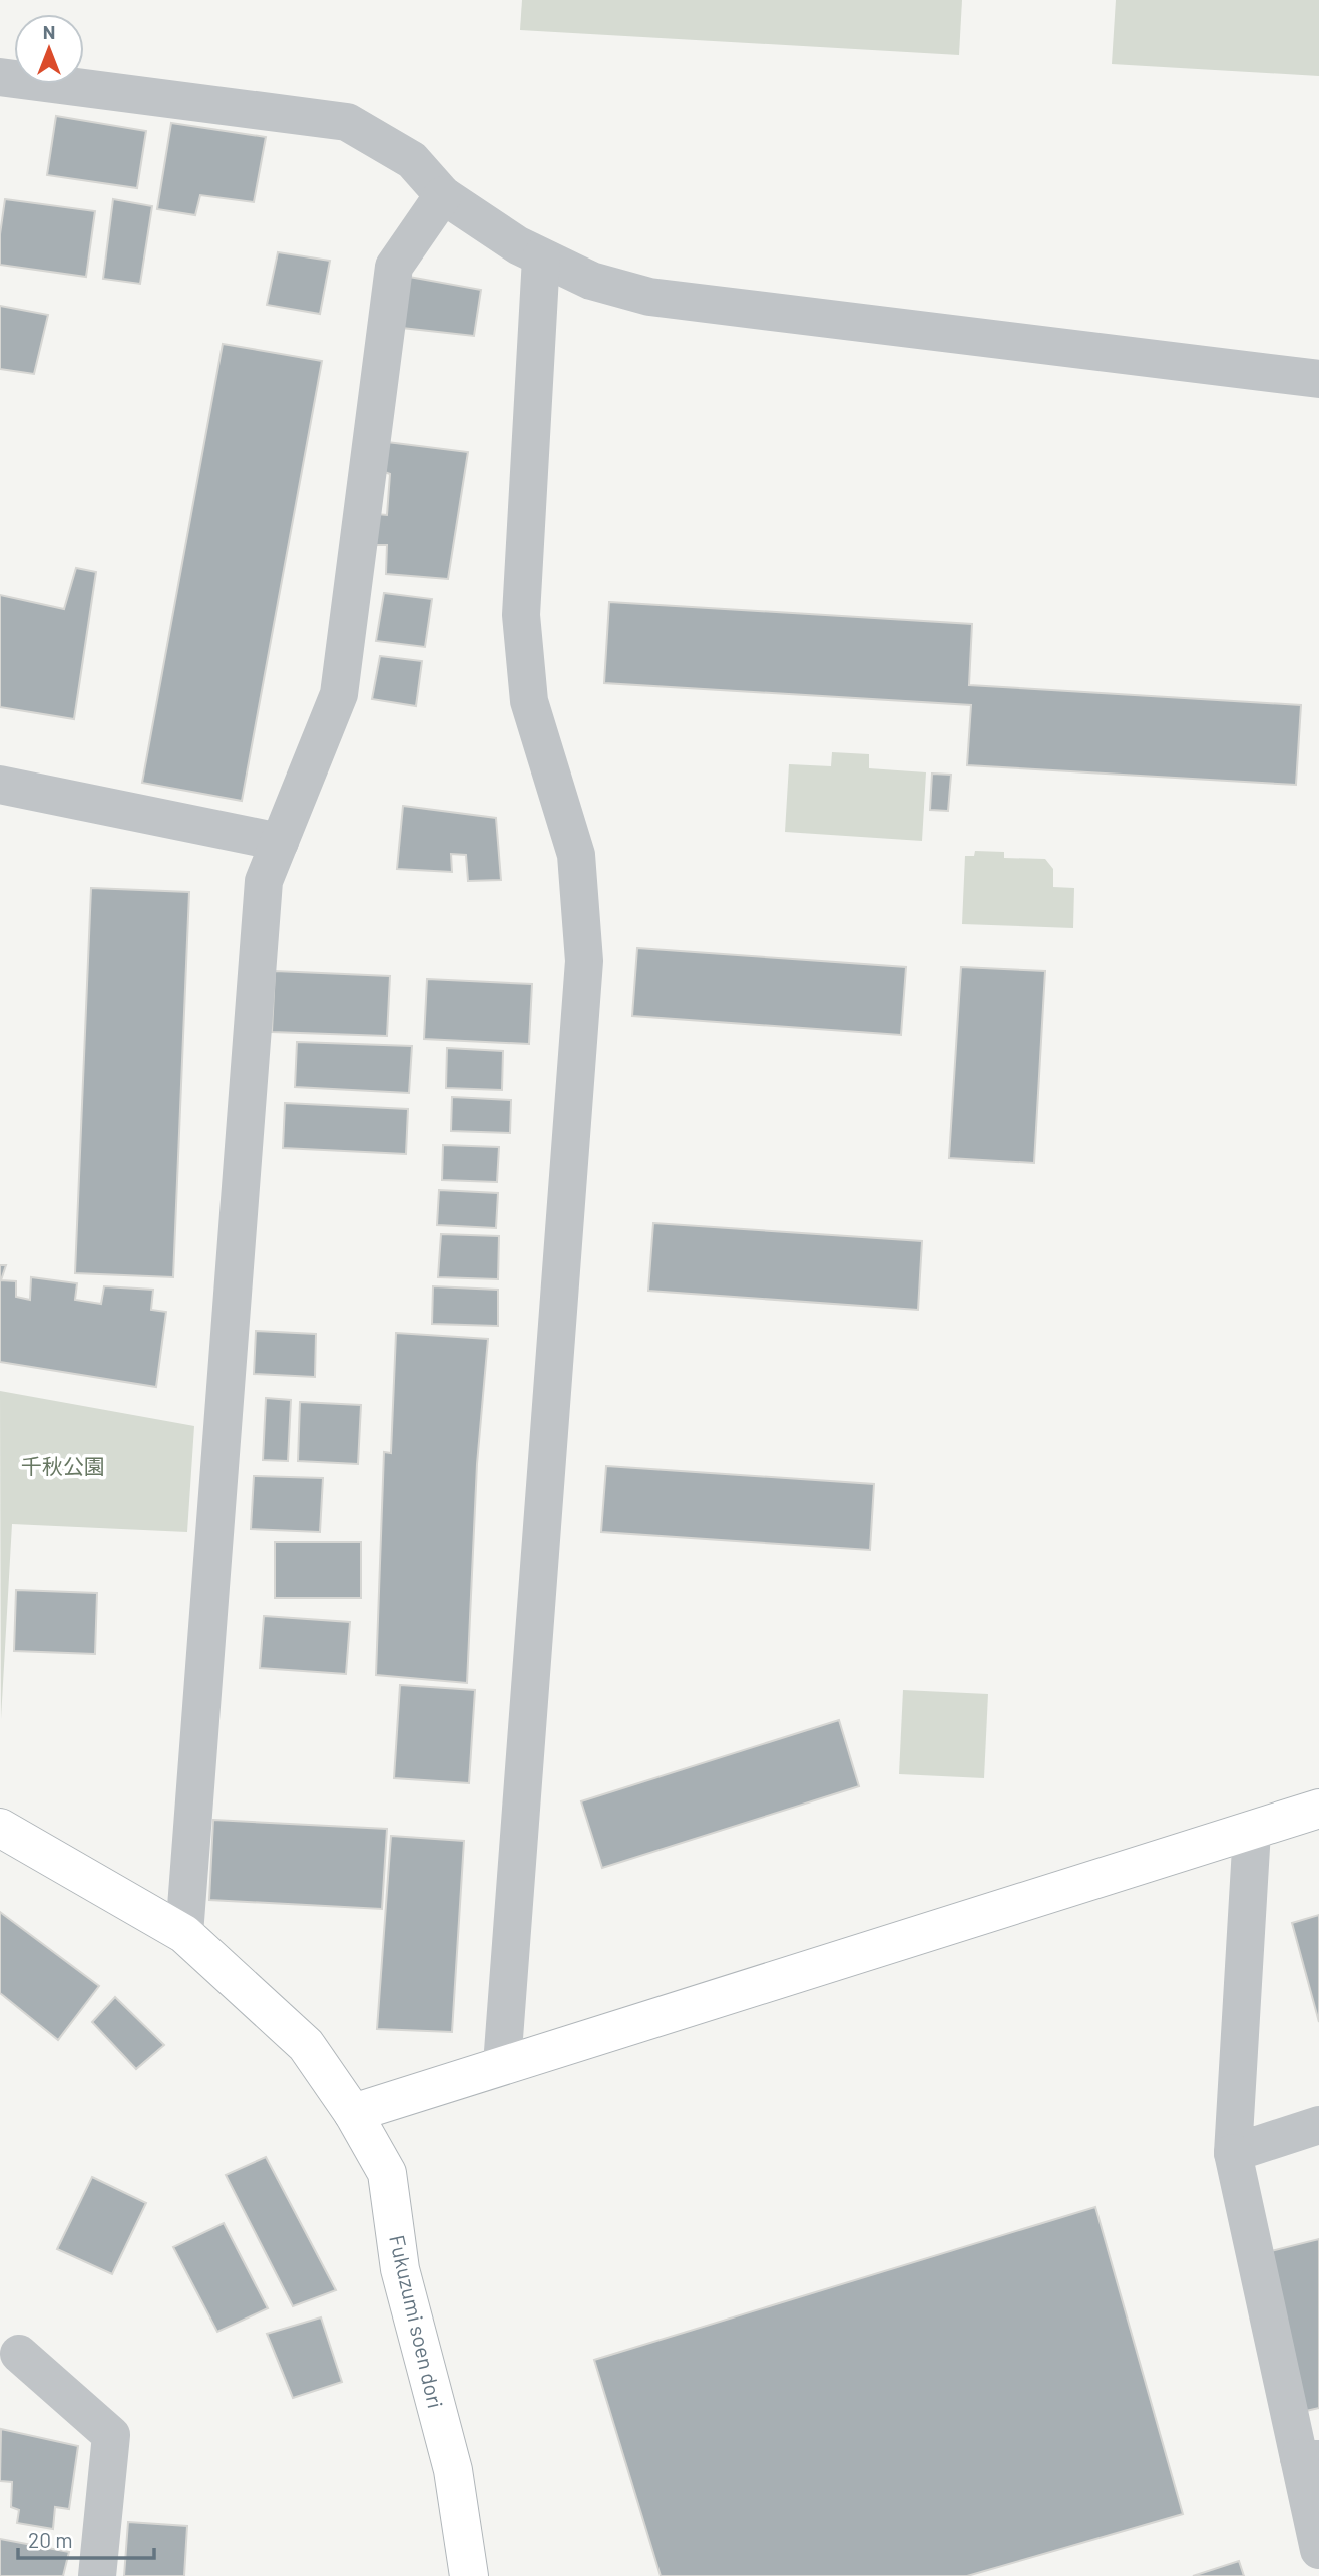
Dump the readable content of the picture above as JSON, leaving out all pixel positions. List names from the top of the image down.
{
  "streets": {
    "street": ["Fukuzumi soen dori"]
  },
  "parks": ["千秋公園"],
  "scale_bar": "20 m",
  "north": "top"
}
